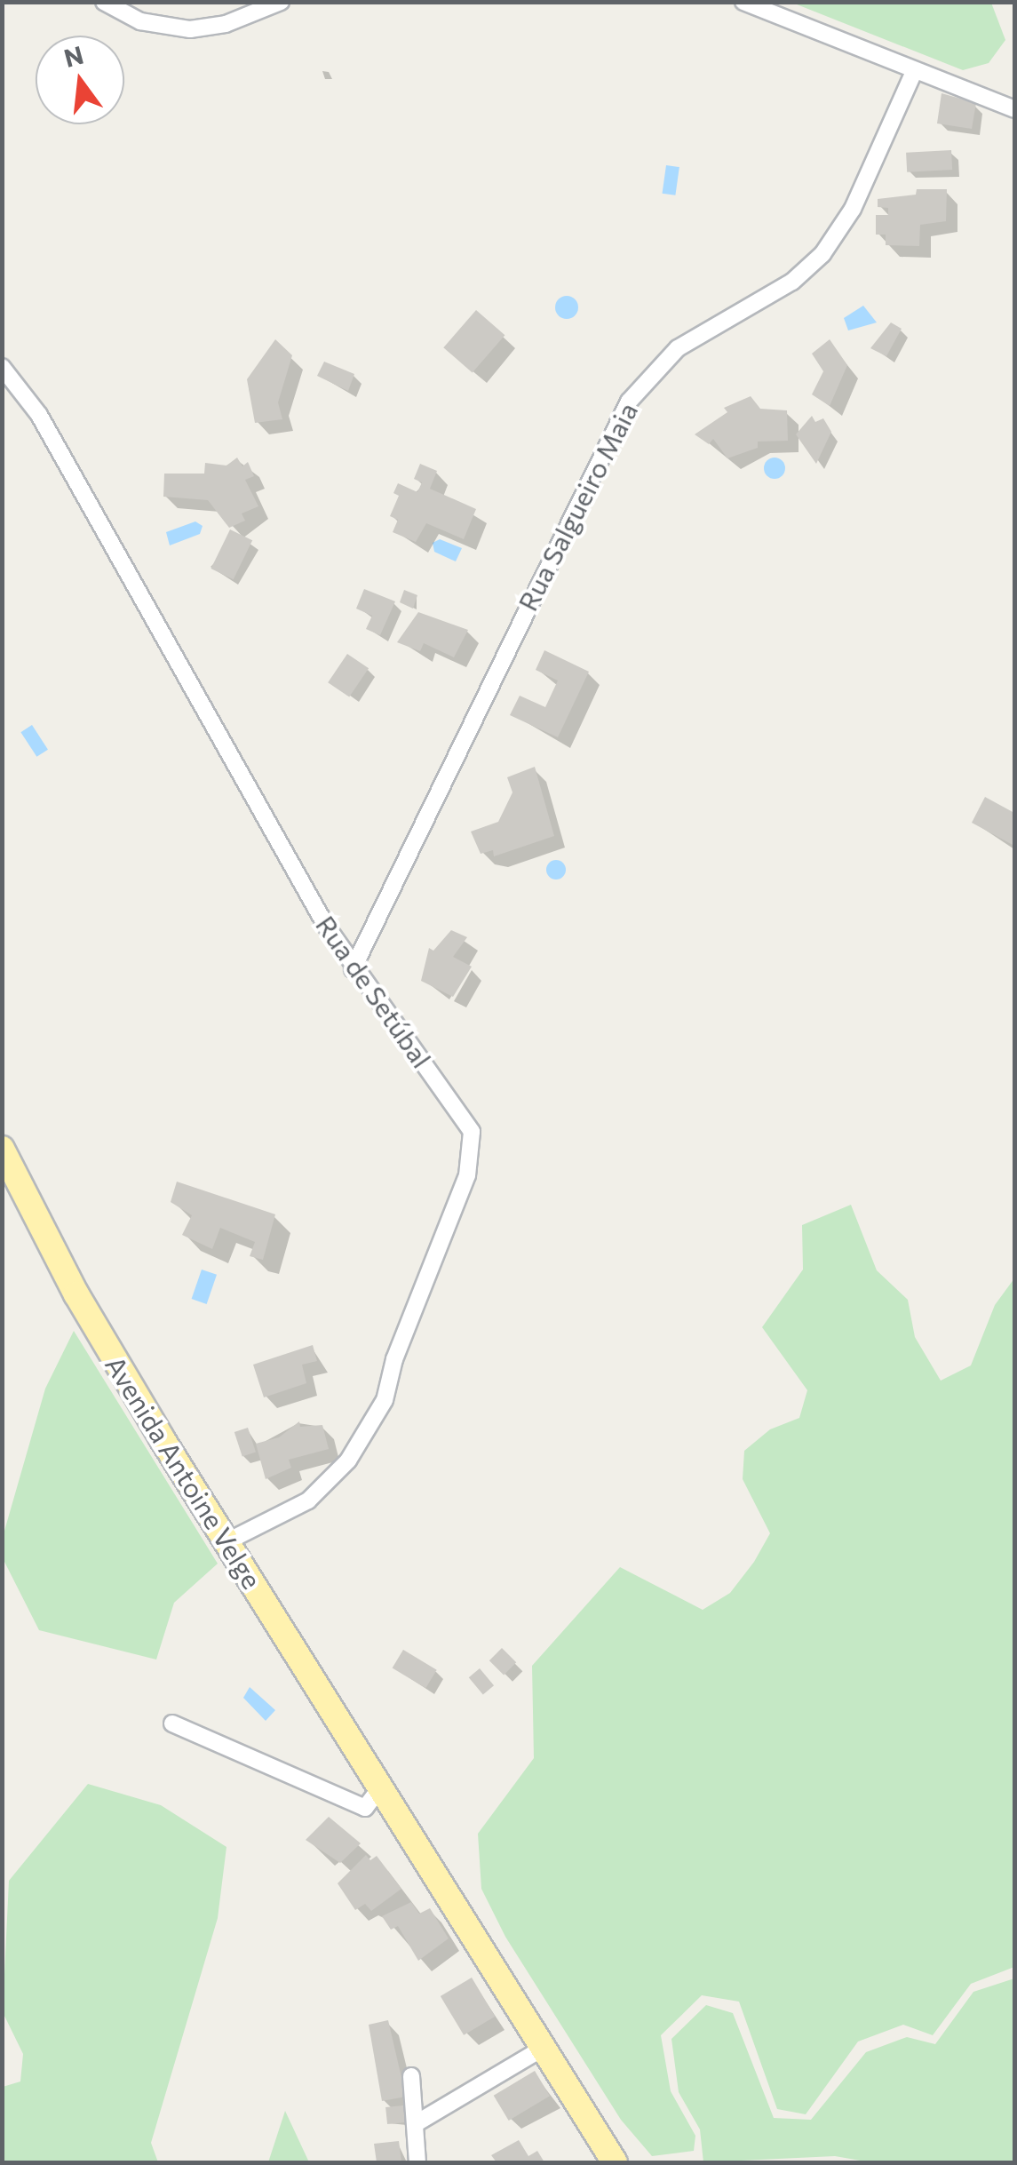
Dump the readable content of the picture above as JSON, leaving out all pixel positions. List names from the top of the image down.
{
  "streets": {
    "main road": ["Avenida Antoine Velge"],
    "street": ["Rua Salgueiro Maia", "Rua de Setúbal"]
  },
  "crossings": [
    ["Rua Salgueiro Maia", "Rua de Setúbal"],
    ["Rua de Setúbal", "Avenida Antoine Velge"]
  ],
  "north": "top"
}
